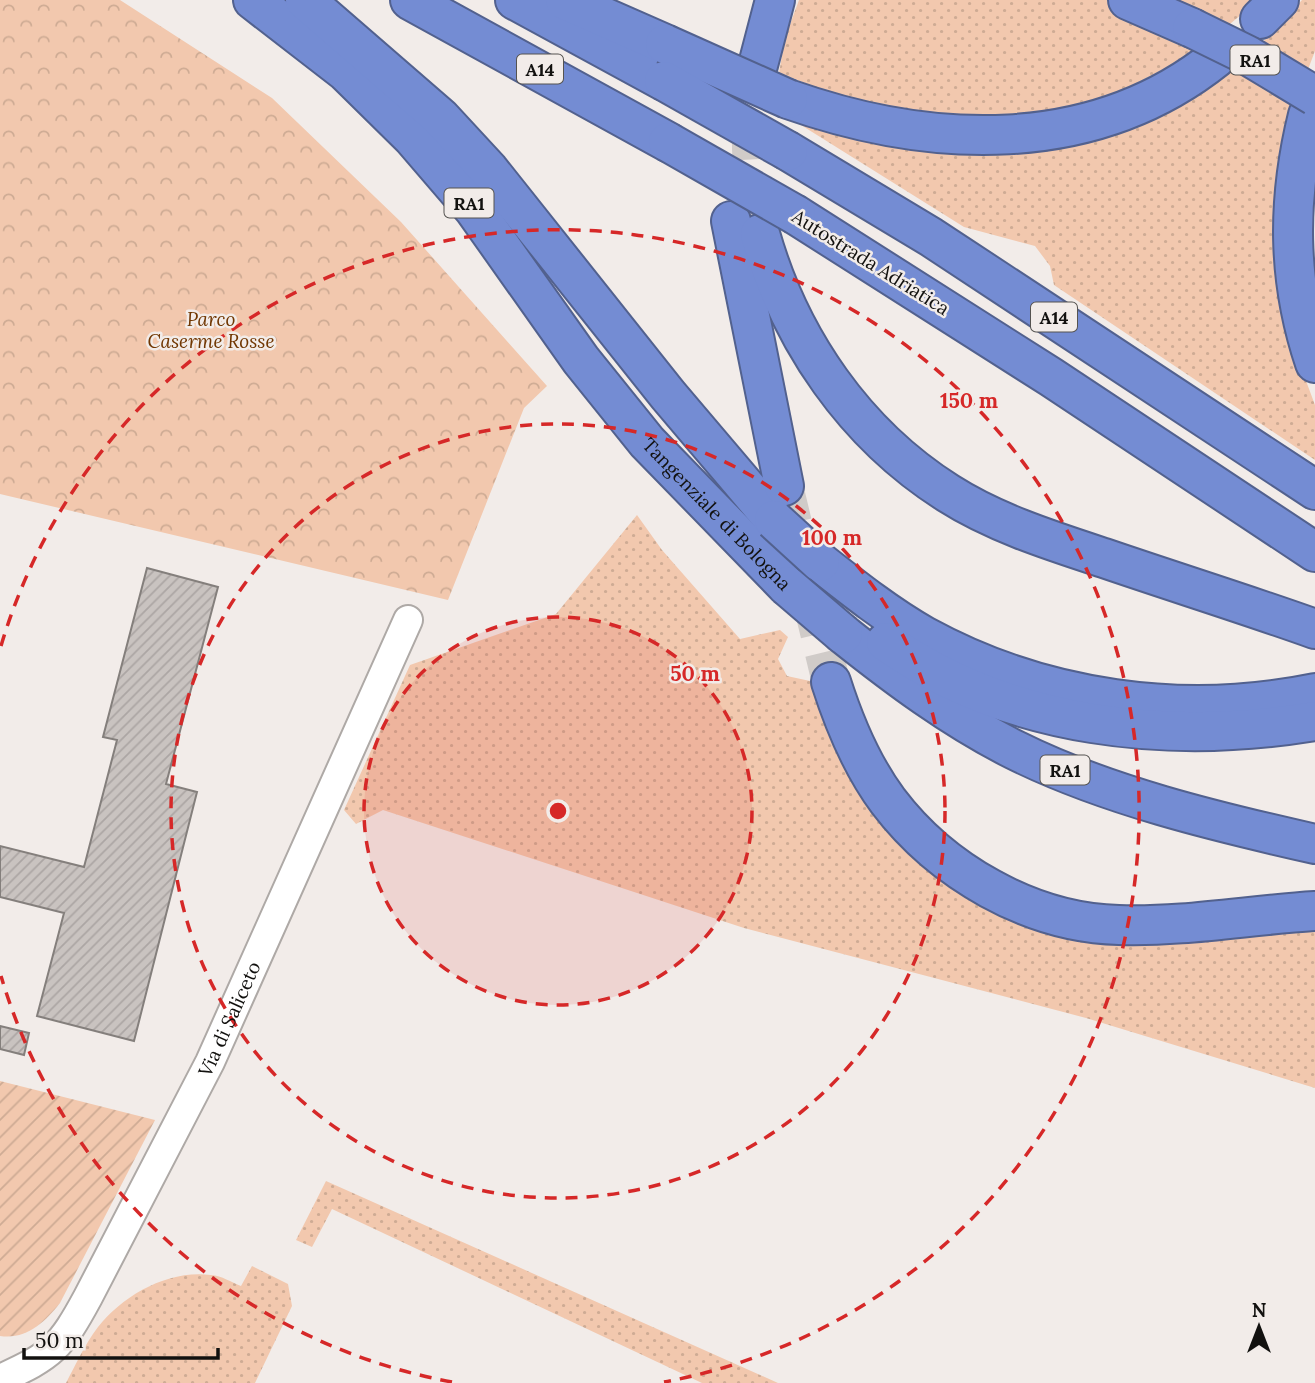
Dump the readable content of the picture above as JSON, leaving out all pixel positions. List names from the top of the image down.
{
  "streets": {
    "highway": [
      "RA1",
      "A14",
      "Autostrada Adriatica",
      "Tangenziale di Bologna"
    ],
    "street": ["Via di Saliceto"]
  },
  "parks": ["Parco Caserme Rosse"],
  "scale_bar": "50 m",
  "north": "top",
  "rings": ["150 m", "100 m", "50 m"]
}
